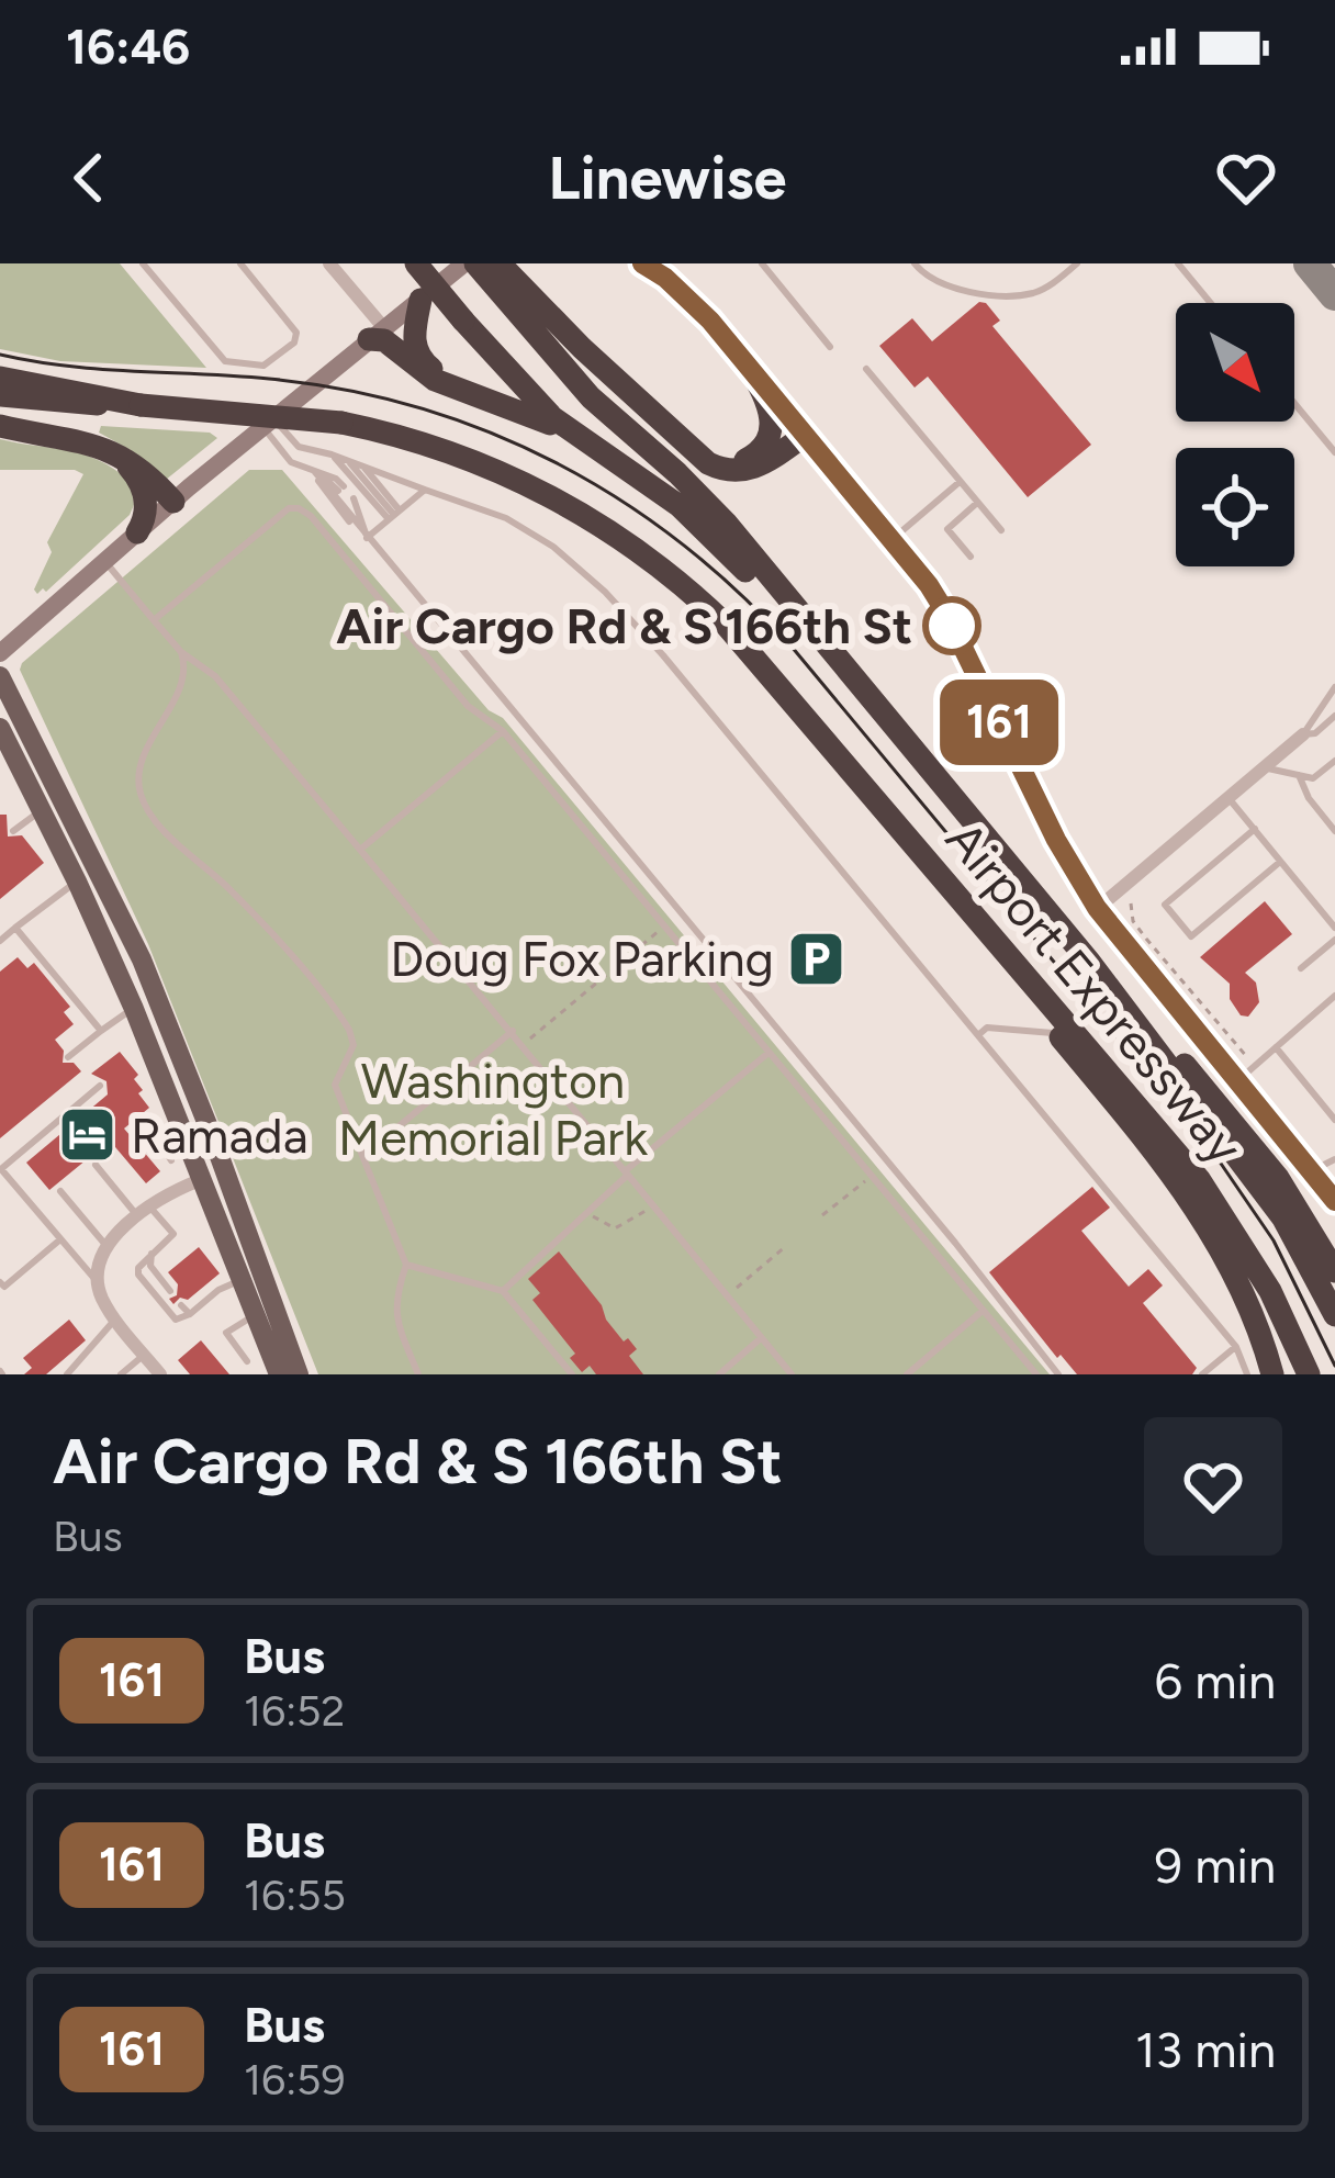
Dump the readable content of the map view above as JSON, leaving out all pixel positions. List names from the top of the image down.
{
  "streets": {
    "highway": ["Airport Expressway"]
  },
  "parks": ["Washington Memorial Park"],
  "places": {
    "other": ["Air Cargo Rd & S 166th St"],
    "parking": ["Doug Fox Parking"],
    "hotel": ["Ramada"]
  },
  "lines": ["bus line 161"],
  "north": "bottom right",
  "page": {
    "status": "16:46",
    "header": "Linewise",
    "on_map": "161",
    "heading": ["Air Cargo Rd & S 166th St", "Bus"],
    "list": [
      {
        "mark": "161",
        "name": "Bus",
        "note": "16:52",
        "value": "6 min"
      },
      {
        "mark": "161",
        "name": "Bus",
        "note": "16:55",
        "value": "9 min"
      },
      {
        "mark": "161",
        "name": "Bus",
        "note": "16:59",
        "value": "13 min"
      }
    ]
  }
}
